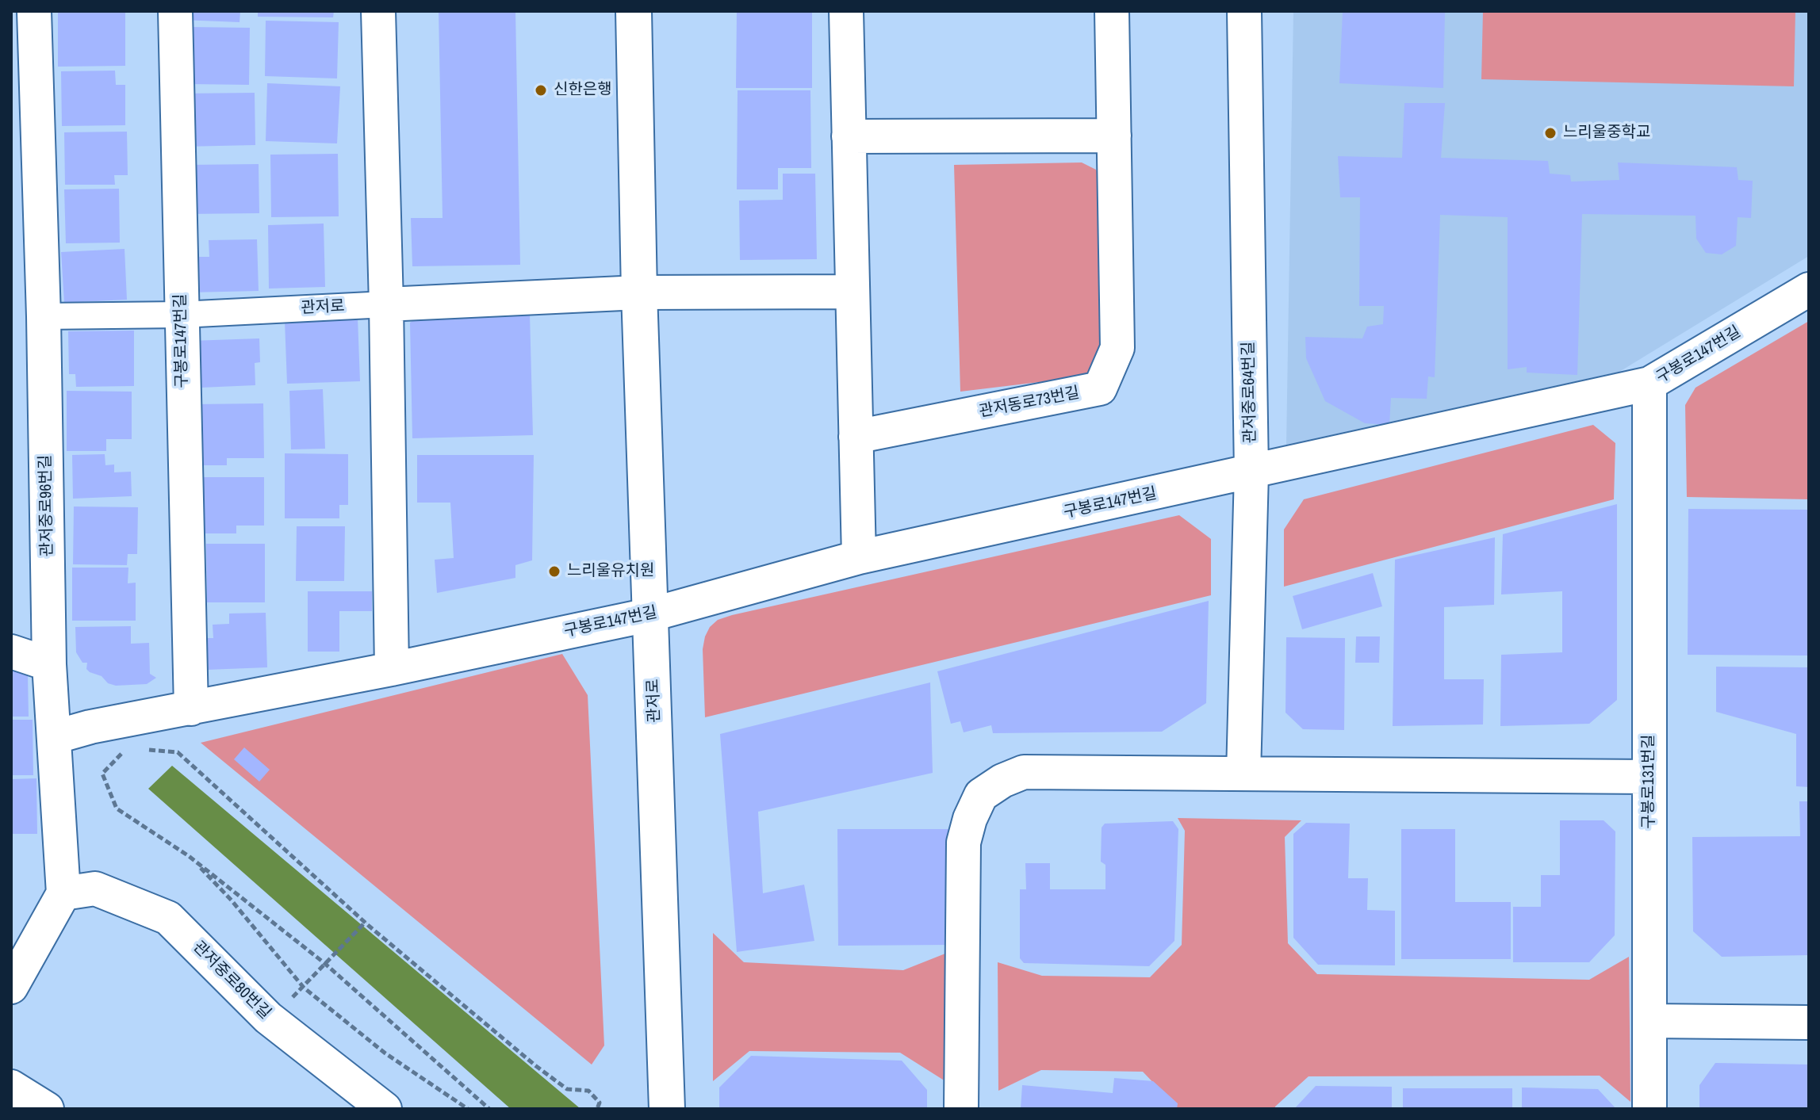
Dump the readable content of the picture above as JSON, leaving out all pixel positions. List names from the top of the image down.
{
  "streets": {
    "street": [
      "관저로",
      "구봉로147번길",
      "관저중로64번길",
      "관저동로73번길",
      "관저중로96번길",
      "구봉로131번길",
      "관저중로80번길"
    ]
  },
  "crossings": [
    ["관저로", "구봉로147번길"],
    ["관저로", "관저중로96번길"],
    ["구봉로147번길", "관저중로64번길"],
    ["구봉로147번길", "관저중로96번길"],
    ["구봉로147번길", "구봉로131번길"],
    ["관저중로96번길", "관저중로80번길"]
  ],
  "places": ["신한은행", "느리울중학교", "느리울유치원"]
}
